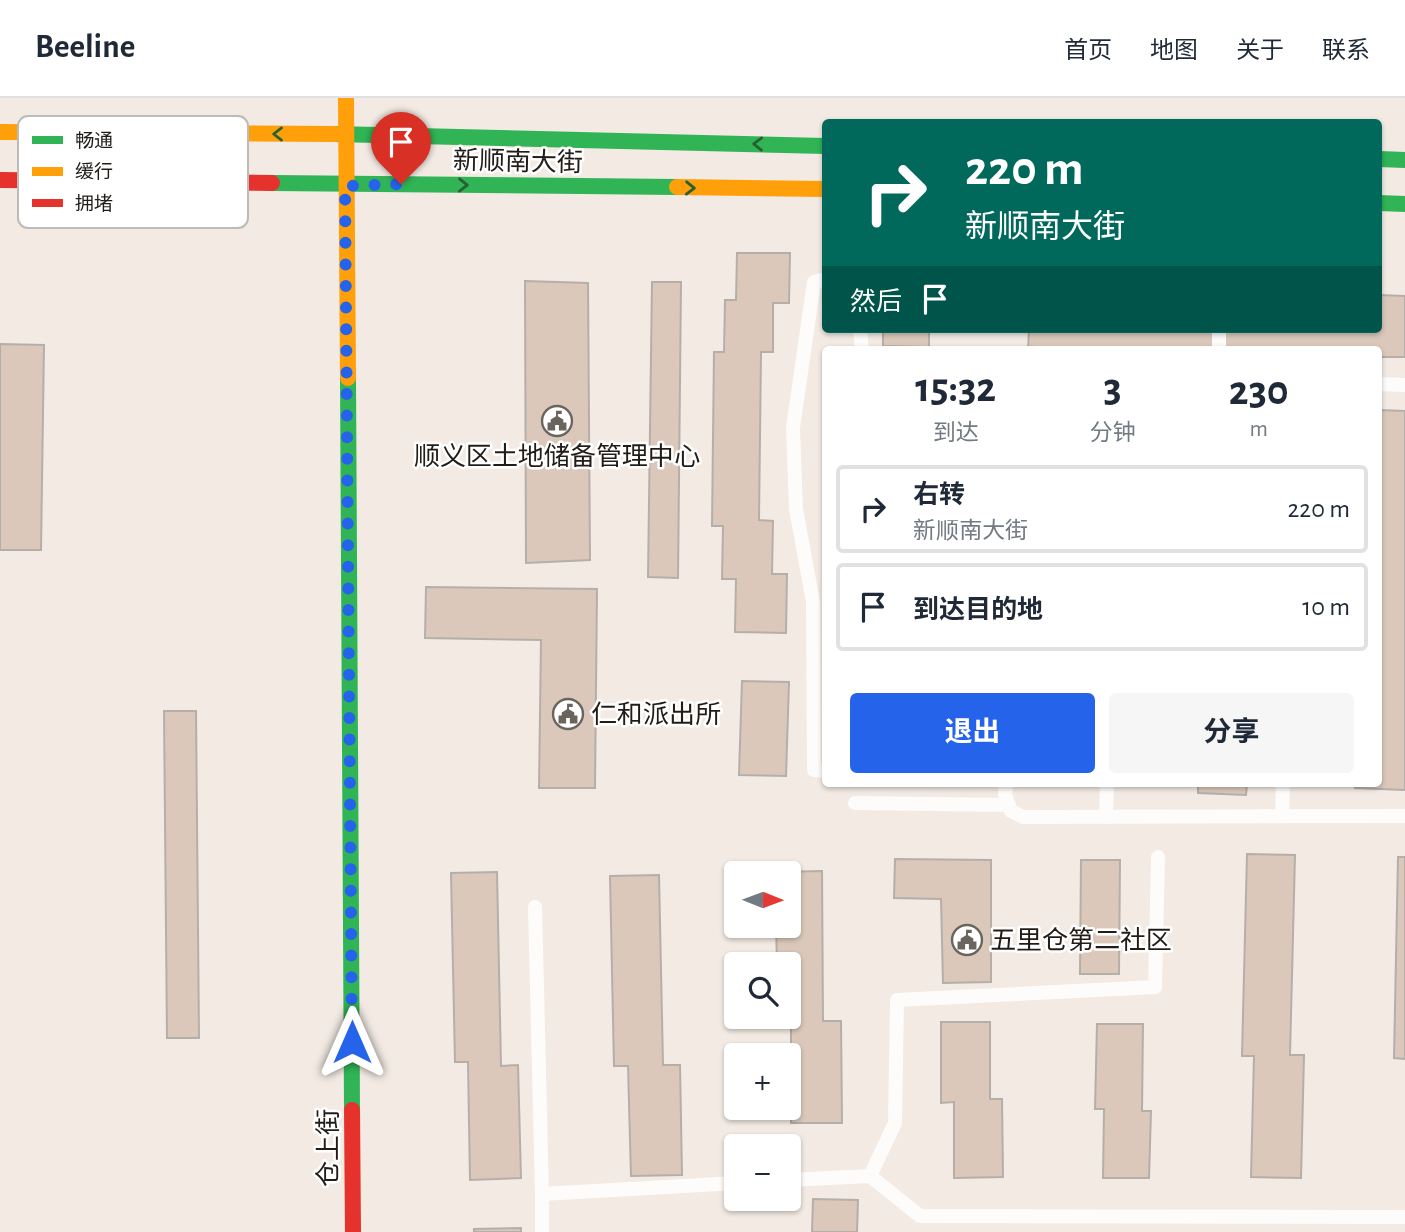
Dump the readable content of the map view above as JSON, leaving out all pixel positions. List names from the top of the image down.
{
  "streets": {
    "main road": ["新顺南大街", "仓上街"]
  },
  "crossings": [
    ["新顺南大街", "仓上街"]
  ],
  "places": {
    "public building": ["顺义区土地储备管理中心", "仁和派出所", "五里仓第二社区"]
  },
  "legend": ["畅通", "缓行", "拥堵"],
  "north": "right",
  "page": {
    "header": "Beeline",
    "nav": [
      "首页",
      "地图",
      "关于",
      "联系"
    ],
    "turn": ["220 m", "新顺南大街"],
    "then": "然后",
    "eta": [
      "15:32",
      "到达",
      "3",
      "分钟",
      "230",
      "m"
    ],
    "list": [
      {
        "name": "右转",
        "note": "新顺南大街",
        "value": "220 m"
      },
      {
        "name": "到达目的地",
        "value": "10 m"
      }
    ],
    "buttons": ["退出", "分享"],
    "map_buttons": ["+", "−"]
  }
}
